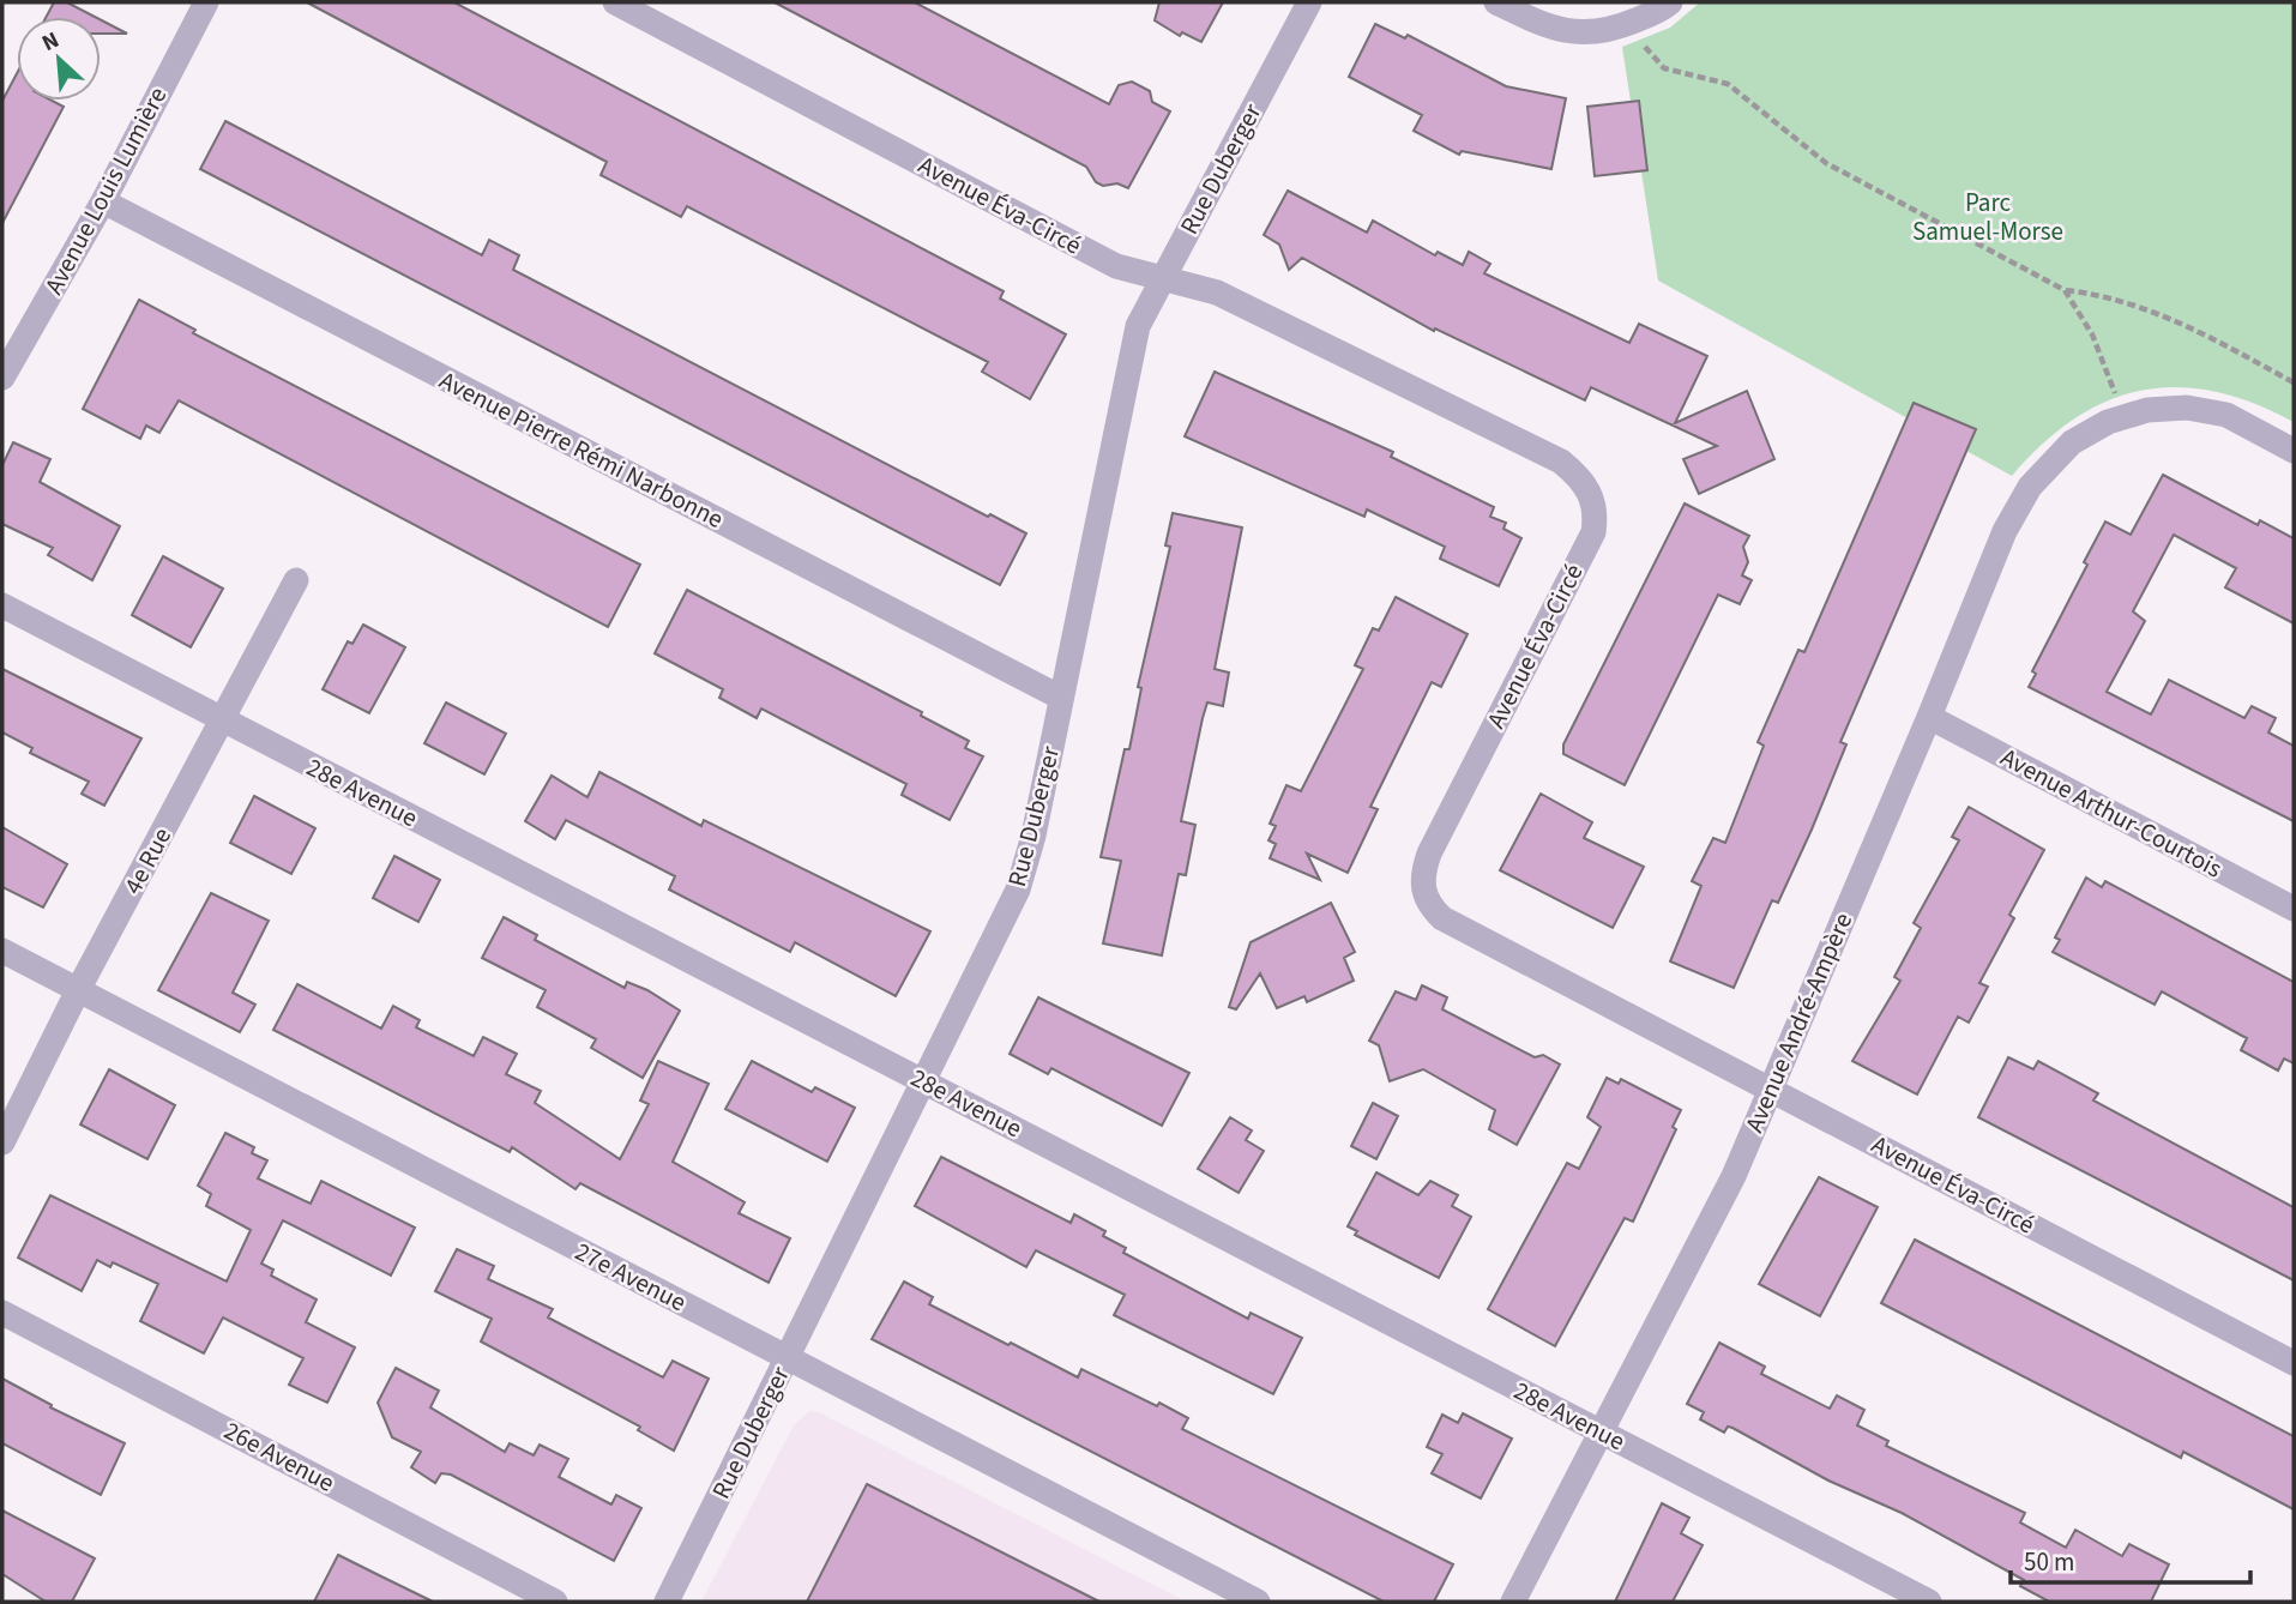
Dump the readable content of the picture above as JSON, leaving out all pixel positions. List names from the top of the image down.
{
  "streets": {
    "street": [
      "Rue Duberger",
      "Avenue Louis Lumière",
      "Avenue Éva-Circé",
      "Avenue Pierre Rémi Narbonne",
      "28e Avenue",
      "Avenue Arthur-Courtois",
      "4e Rue",
      "Avenue André-Ampère",
      "27e Avenue",
      "26e Avenue"
    ]
  },
  "crossings": [
    ["Rue Duberger", "Avenue Éva-Circé"],
    ["Rue Duberger", "Avenue Pierre Rémi Narbonne"],
    ["Rue Duberger", "28e Avenue"],
    ["Rue Duberger", "27e Avenue"],
    ["Avenue Louis Lumière", "Avenue Pierre Rémi Narbonne"],
    ["Avenue Éva-Circé", "Avenue André-Ampère"],
    ["28e Avenue", "4e Rue"],
    ["28e Avenue", "Avenue André-Ampère"],
    ["Avenue Arthur-Courtois", "Avenue André-Ampère"],
    ["4e Rue", "27e Avenue"]
  ],
  "parks": ["Parc Samuel-Morse"],
  "scale_bar": "50 m",
  "north": "top left"
}
